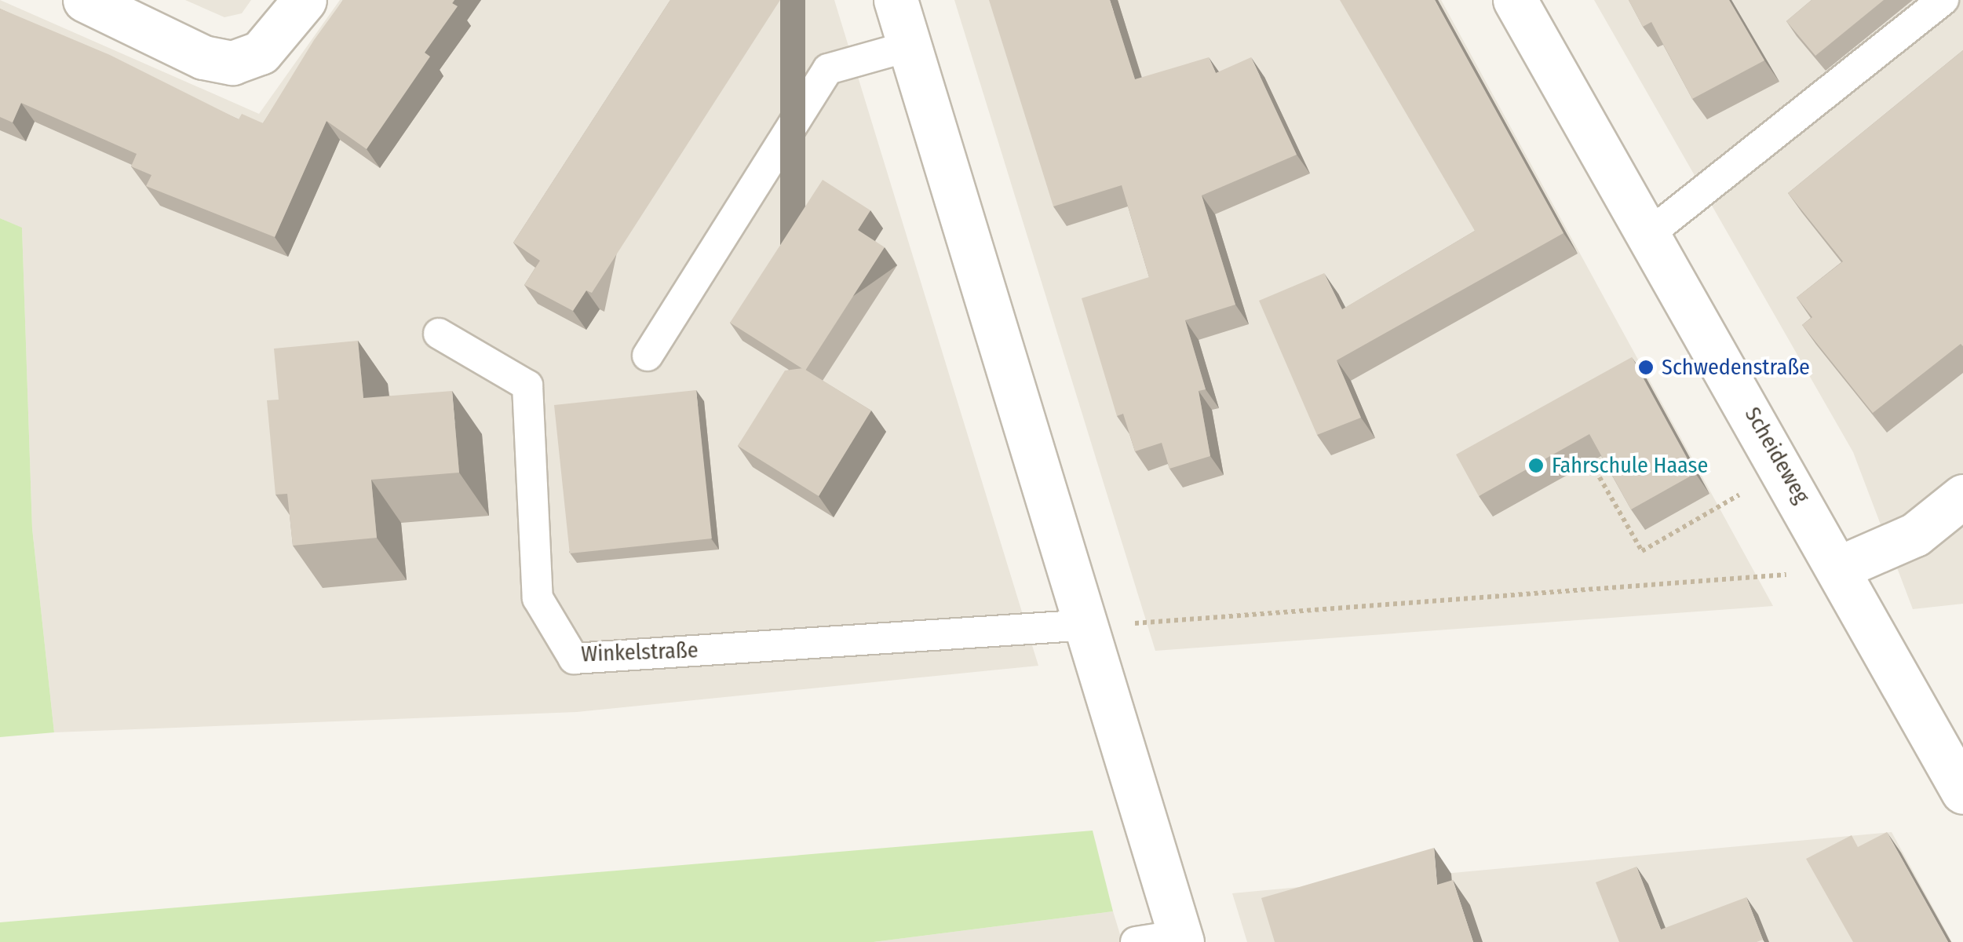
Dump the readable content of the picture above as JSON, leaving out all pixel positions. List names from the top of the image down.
{
  "streets": {
    "street": ["Scheideweg"],
    "lane": ["Winkelstraße"]
  },
  "places": ["Schwedenstraße", "Fahrschule Haase"]
}
